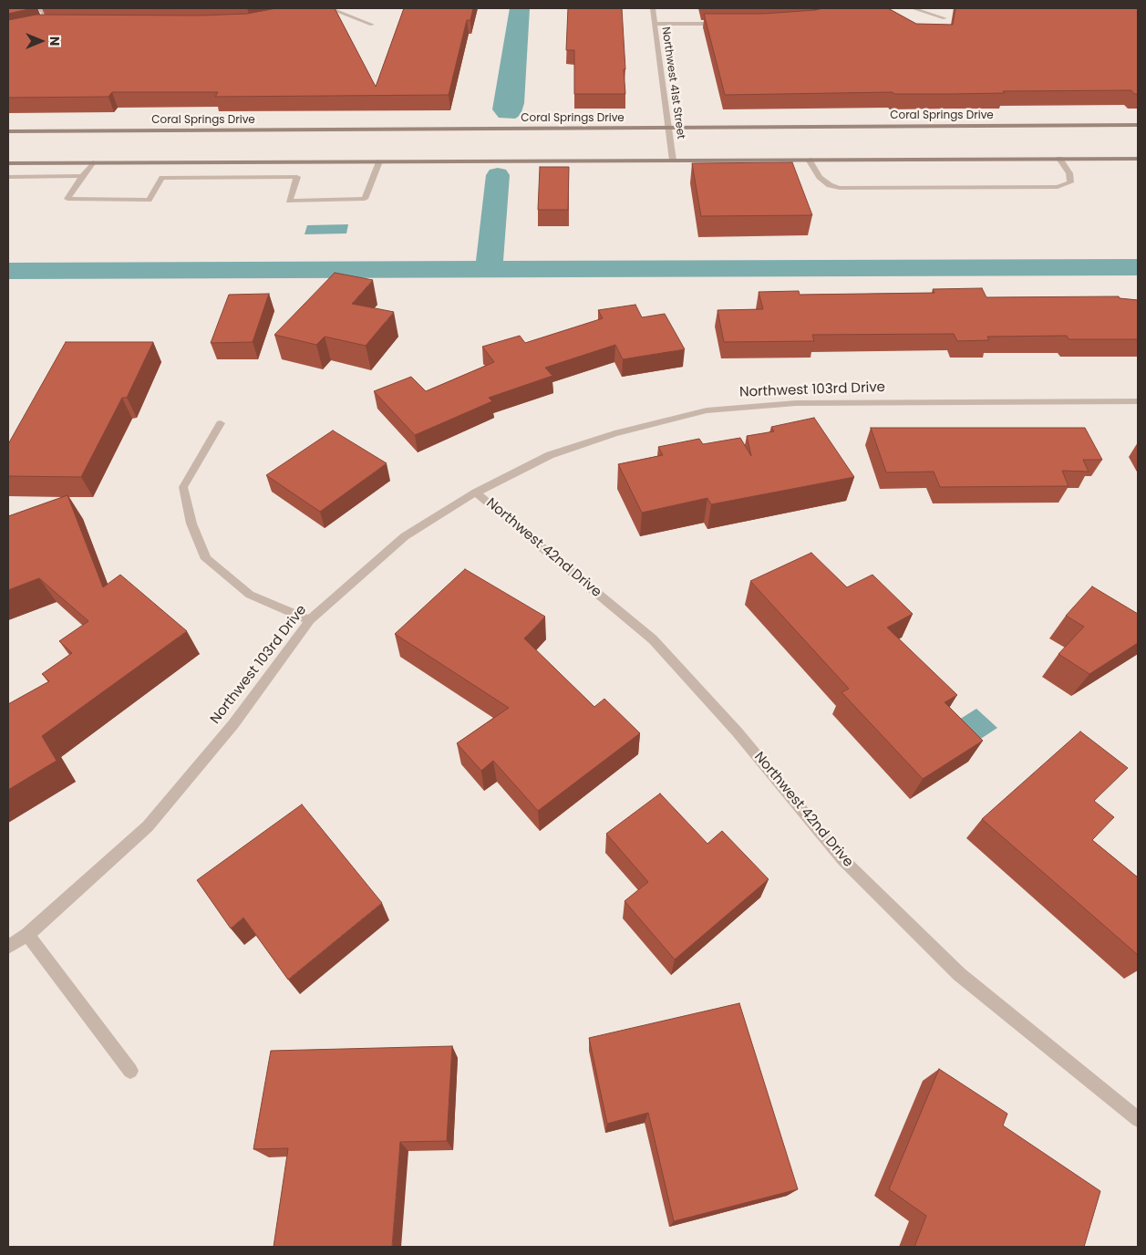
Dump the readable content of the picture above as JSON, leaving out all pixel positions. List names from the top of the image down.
{
  "streets": {
    "main road": ["Coral Springs Drive"],
    "street": ["Northwest 41st Street", "Northwest 103rd Drive", "Northwest 42nd Drive"]
  },
  "crossings": [
    ["Northwest 41st Street", "Coral Springs Drive"],
    ["Northwest 103rd Drive", "Northwest 42nd Drive"]
  ],
  "north": "right"
}
